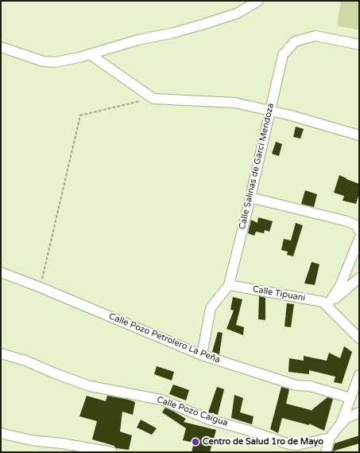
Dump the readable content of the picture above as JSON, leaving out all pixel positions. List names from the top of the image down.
{
  "streets": {
    "street": [
      "Calle Salinas de Garci Mendoza",
      "Calle Tipuani",
      "Calle Pozo Petrolero La Peña",
      "Calle Pozo Caigua"
    ]
  },
  "crossings": [
    ["Calle Salinas de Garci Mendoza", "Calle Tipuani"],
    ["Calle Salinas de Garci Mendoza", "Calle Pozo Petrolero La Peña"]
  ],
  "places": ["Centro de Salud 1ro de Mayo"]
}
